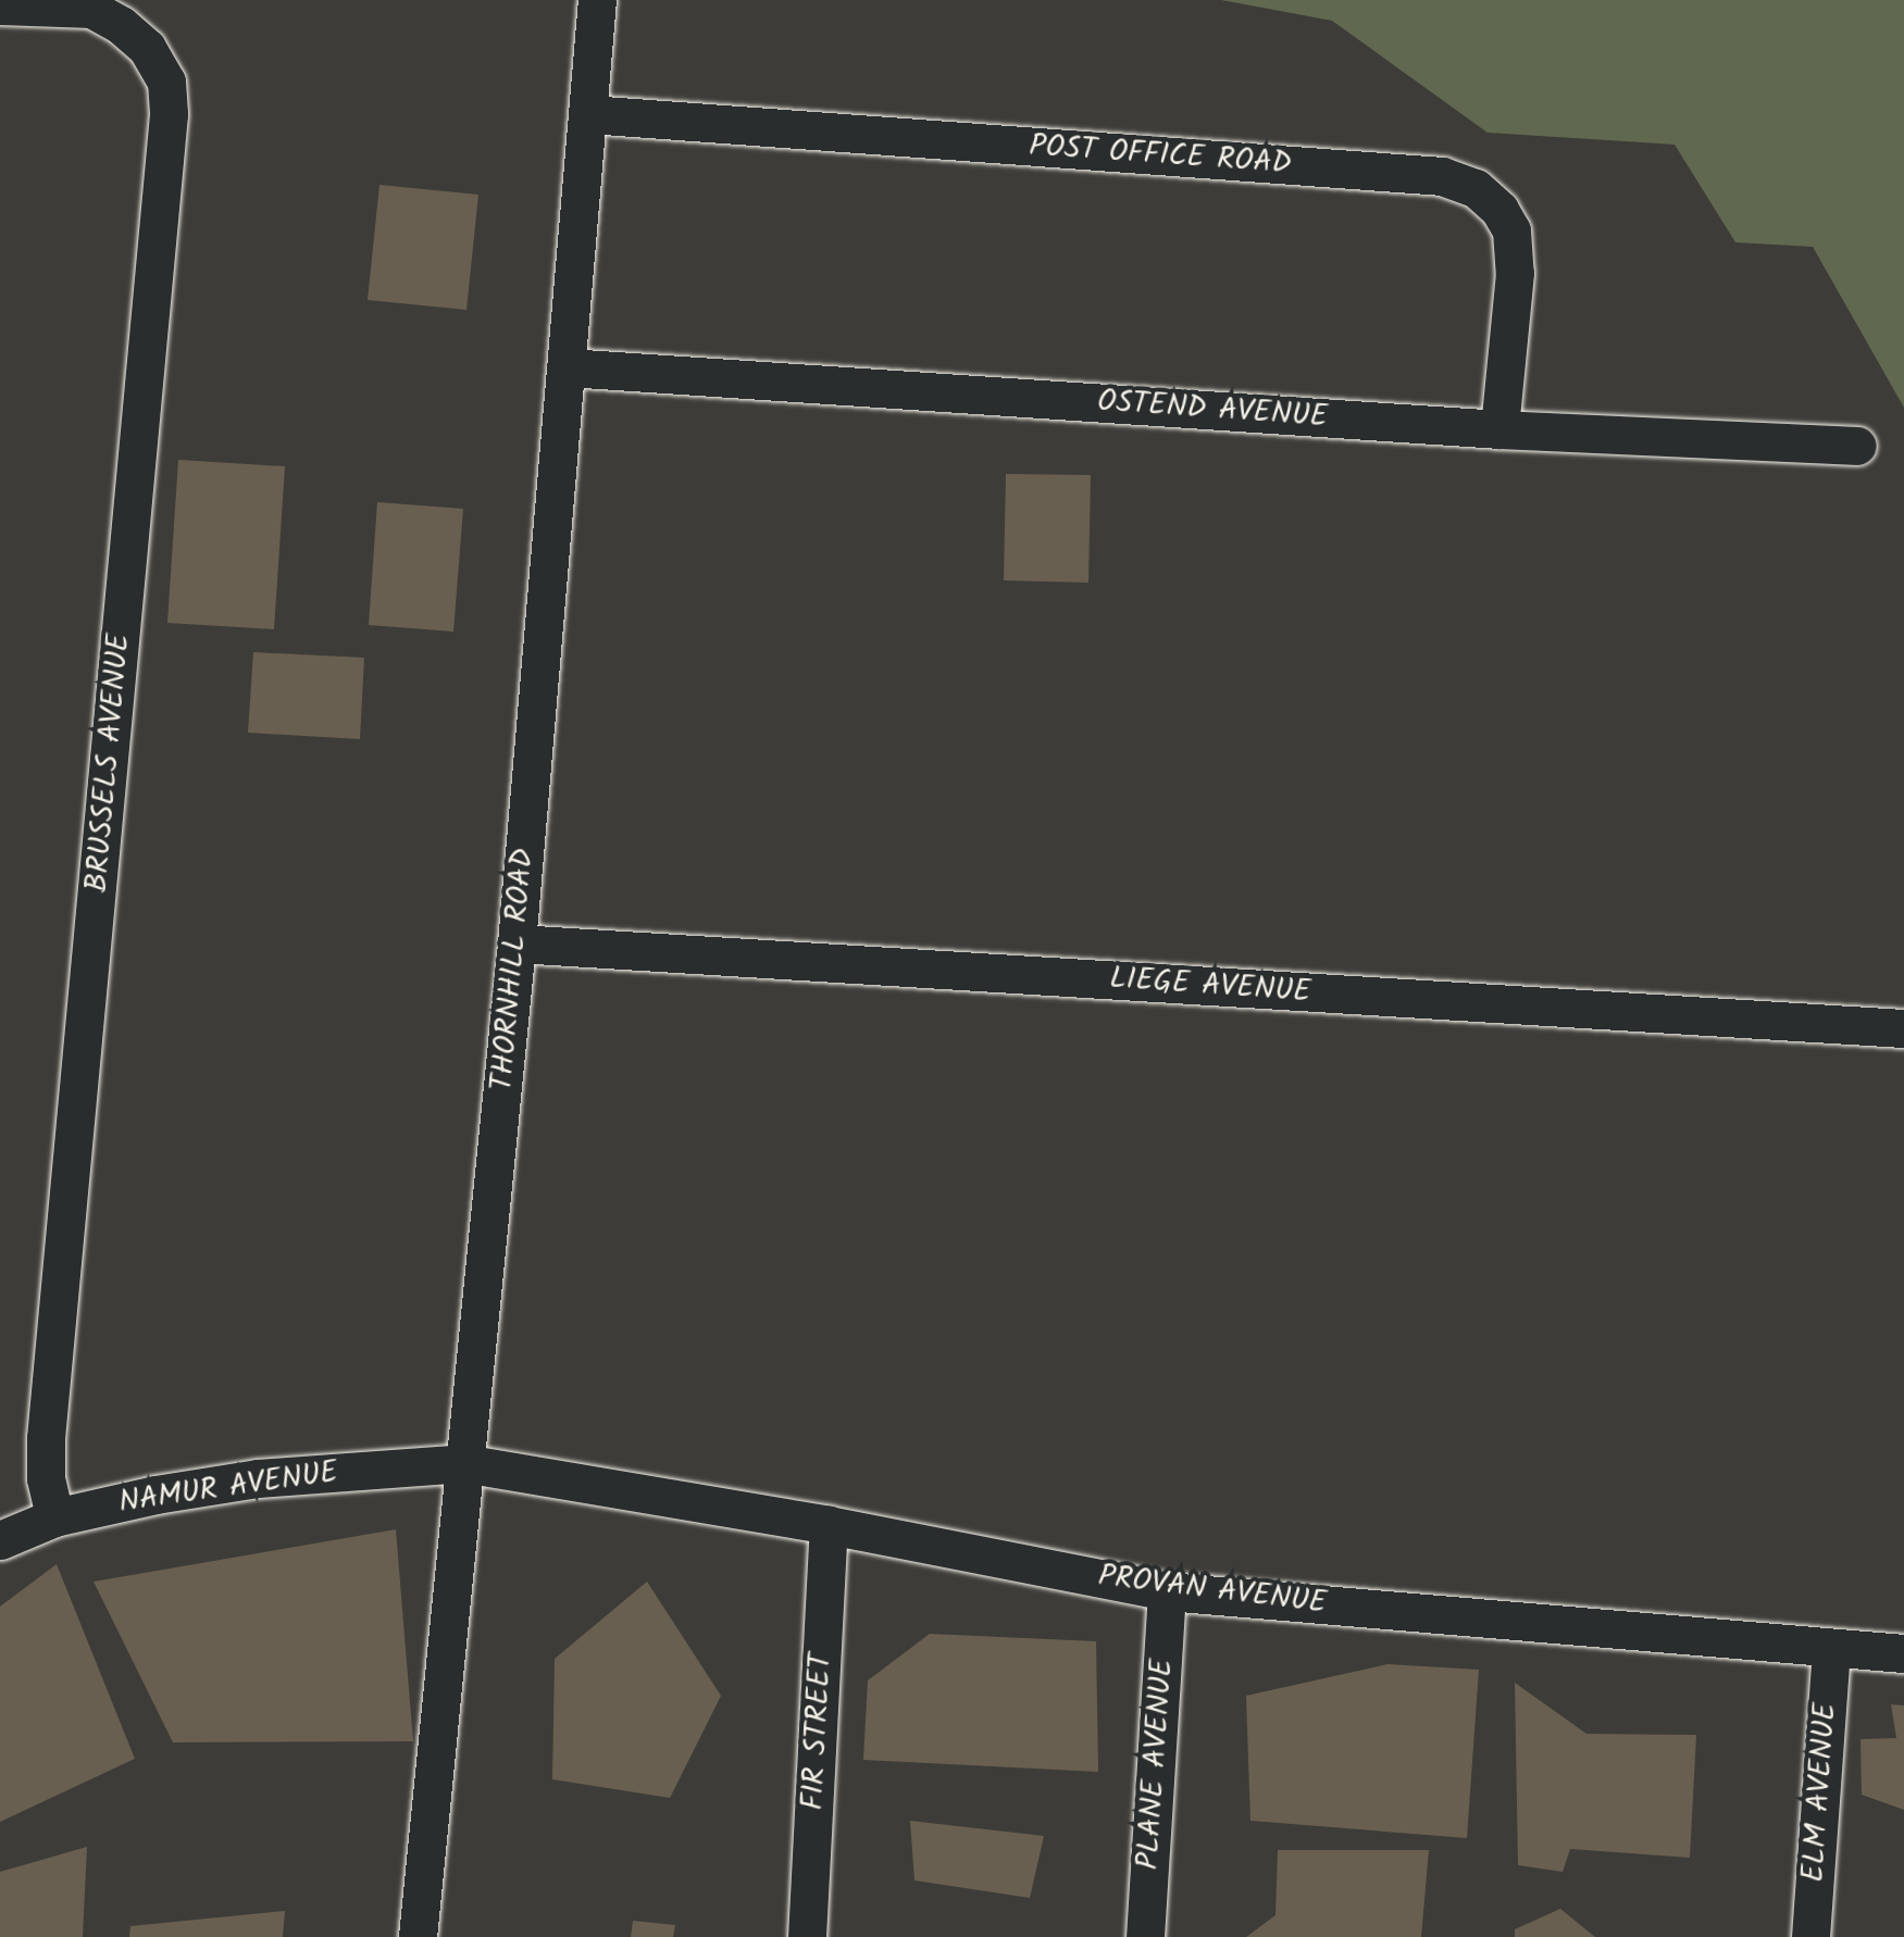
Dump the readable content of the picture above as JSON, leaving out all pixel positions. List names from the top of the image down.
{
  "streets": {
    "street": [
      "POST OFFICE ROAD",
      "OSTEND AVENUE",
      "BRUSSELS AVENUE",
      "THORNHILL ROAD",
      "LIEGE AVENUE",
      "NAMUR AVENUE",
      "PROVAN AVENUE",
      "FIR STREET",
      "PLANE AVENUE",
      "ELM AVENUE"
    ]
  },
  "crossings": [
    ["POST OFFICE ROAD", "OSTEND AVENUE"],
    ["POST OFFICE ROAD", "THORNHILL ROAD"],
    ["OSTEND AVENUE", "THORNHILL ROAD"],
    ["BRUSSELS AVENUE", "NAMUR AVENUE"],
    ["THORNHILL ROAD", "LIEGE AVENUE"],
    ["THORNHILL ROAD", "NAMUR AVENUE"],
    ["THORNHILL ROAD", "PROVAN AVENUE"],
    ["NAMUR AVENUE", "PROVAN AVENUE"],
    ["PROVAN AVENUE", "FIR STREET"],
    ["PROVAN AVENUE", "PLANE AVENUE"],
    ["PROVAN AVENUE", "ELM AVENUE"]
  ]
}
